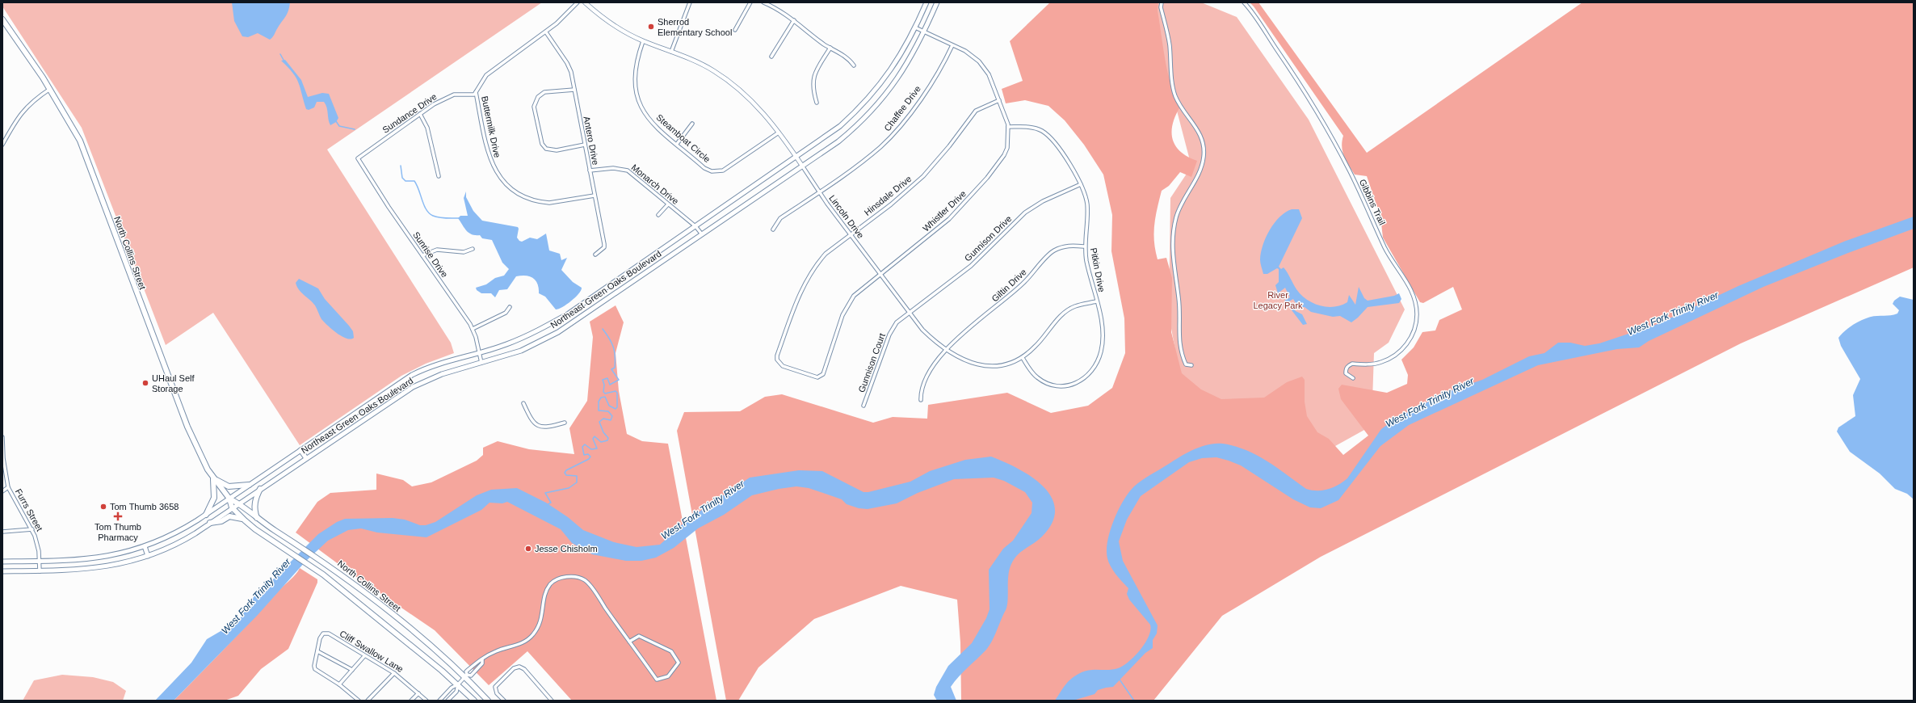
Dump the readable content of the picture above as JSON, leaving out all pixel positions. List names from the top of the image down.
{
  "streets": {
    "main road": ["North Collins Street", "Northeast Green Oaks Boulevard"],
    "street": [
      "Chaffee Drive",
      "Sundance Drive",
      "Buttermilk Drive",
      "Steamboat Circle",
      "Antero Drive",
      "Monarch Drive",
      "Hinsdale Drive",
      "Gibbins Trail",
      "Whistler Drive",
      "Lincoln Drive",
      "Gunnison Drive",
      "Sunrise Drive",
      "Pitkin Drive",
      "Giltin Drive",
      "Gunnison Court",
      "Furrs Street",
      "Cliff Swallow Lane"
    ]
  },
  "crossings": [
    ["Chaffee Drive", "Whistler Drive"],
    ["Chaffee Drive", "Lincoln Drive"],
    ["Sundance Drive", "Buttermilk Drive"],
    ["Sundance Drive", "Sunrise Drive"],
    ["Buttermilk Drive", "Antero Drive"],
    ["Steamboat Circle", "Lincoln Drive"],
    ["Antero Drive", "Monarch Drive"],
    ["Monarch Drive", "Northeast Green Oaks Boulevard"],
    ["Hinsdale Drive", "Whistler Drive"],
    ["Hinsdale Drive", "Lincoln Drive"],
    ["Whistler Drive", "Lincoln Drive"],
    ["Whistler Drive", "Pitkin Drive"],
    ["Whistler Drive", "Northeast Green Oaks Boulevard"],
    ["Lincoln Drive", "Gunnison Drive"],
    ["Lincoln Drive", "Pitkin Drive"],
    ["Lincoln Drive", "Giltin Drive"],
    ["Lincoln Drive", "Northeast Green Oaks Boulevard"],
    ["Lincoln Drive", "Gunnison Court"],
    ["Gunnison Drive", "Pitkin Drive"],
    ["Gunnison Drive", "Gunnison Court"],
    ["North Collins Street", "Northeast Green Oaks Boulevard"],
    ["Sunrise Drive", "Northeast Green Oaks Boulevard"],
    ["Pitkin Drive", "Giltin Drive"],
    ["Northeast Green Oaks Boulevard", "Furrs Street"]
  ],
  "water": ["West Fork Trinity River"],
  "parks": ["River Legacy Park"],
  "places": {
    "other": [
      "Sherrod Elementary School",
      "UHaul Self Storage",
      "Tom Thumb 3658",
      "Jesse Chisholm"
    ],
    "health": ["Tom Thumb Pharmacy"]
  }
}
